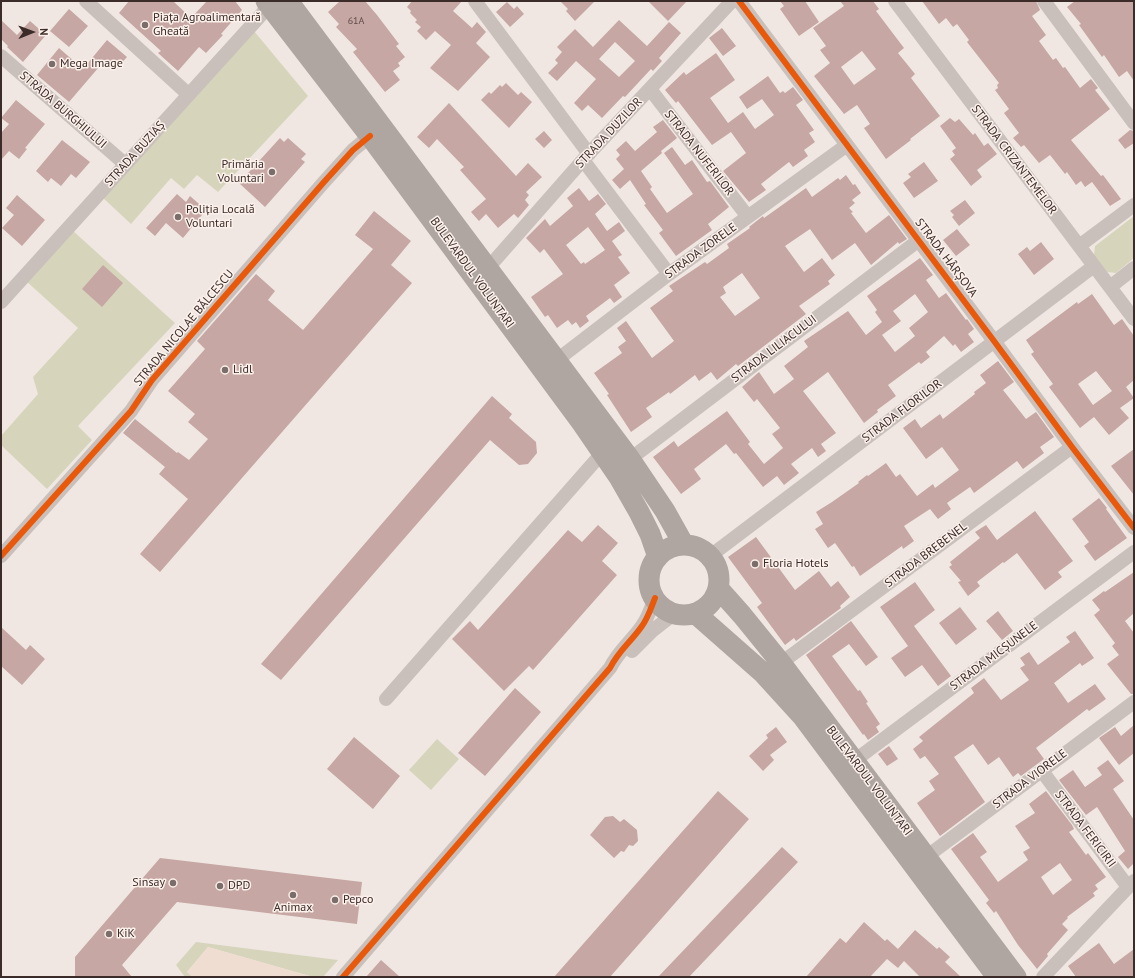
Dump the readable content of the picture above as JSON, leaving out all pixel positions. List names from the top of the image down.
{
  "streets": {
    "highway": ["BULEVARDUL VOLUNTARI"],
    "street": [
      "STRADA BURGHIULUI",
      "STRADA DUZILOR",
      "STRADA NUFERILOR",
      "STRADA BUZIAȘ",
      "STRADA CRIZANTEMELOR",
      "STRADA ZORELE",
      "STRADA HÂRȘOVA",
      "STRADA NICOLAE BĂLCESCU",
      "STRADA LILIACULUI",
      "STRADA FLORILOR",
      "STRADA BREBENEL",
      "STRADA MICȘUNELE",
      "STRADA VIORELE",
      "STRADA FERICIRII"
    ]
  },
  "crossings": [
    ["STRADA BURGHIULUI", "STRADA BUZIAȘ"],
    ["STRADA DUZILOR", "STRADA NUFERILOR"],
    ["STRADA DUZILOR", "STRADA HÂRȘOVA"],
    ["STRADA DUZILOR", "BULEVARDUL VOLUNTARI"],
    ["STRADA NUFERILOR", "STRADA ZORELE"],
    ["STRADA BUZIAȘ", "BULEVARDUL VOLUNTARI"],
    ["STRADA CRIZANTEMELOR", "STRADA FLORILOR"],
    ["STRADA ZORELE", "STRADA HÂRȘOVA"],
    ["STRADA ZORELE", "BULEVARDUL VOLUNTARI"],
    ["STRADA HÂRȘOVA", "STRADA LILIACULUI"],
    ["STRADA HÂRȘOVA", "STRADA FLORILOR"],
    ["STRADA HÂRȘOVA", "STRADA BREBENEL"],
    ["BULEVARDUL VOLUNTARI", "STRADA NICOLAE BĂLCESCU"],
    ["BULEVARDUL VOLUNTARI", "STRADA LILIACULUI"],
    ["BULEVARDUL VOLUNTARI", "STRADA FLORILOR"],
    ["BULEVARDUL VOLUNTARI", "STRADA BREBENEL"],
    ["BULEVARDUL VOLUNTARI", "STRADA MICȘUNELE"],
    ["BULEVARDUL VOLUNTARI", "STRADA VIORELE"],
    ["STRADA VIORELE", "STRADA FERICIRII"]
  ],
  "places": [
    "Piața Agroalimentară Gheată",
    "Mega Image",
    "Primăria Voluntari",
    "Poliția Locală Voluntari",
    "Lidl",
    "Floria Hotels",
    "Sinsay",
    "DPD",
    "Animax",
    "Pepco",
    "KiK"
  ],
  "house_numbers": ["61A"],
  "north": "right"
}
